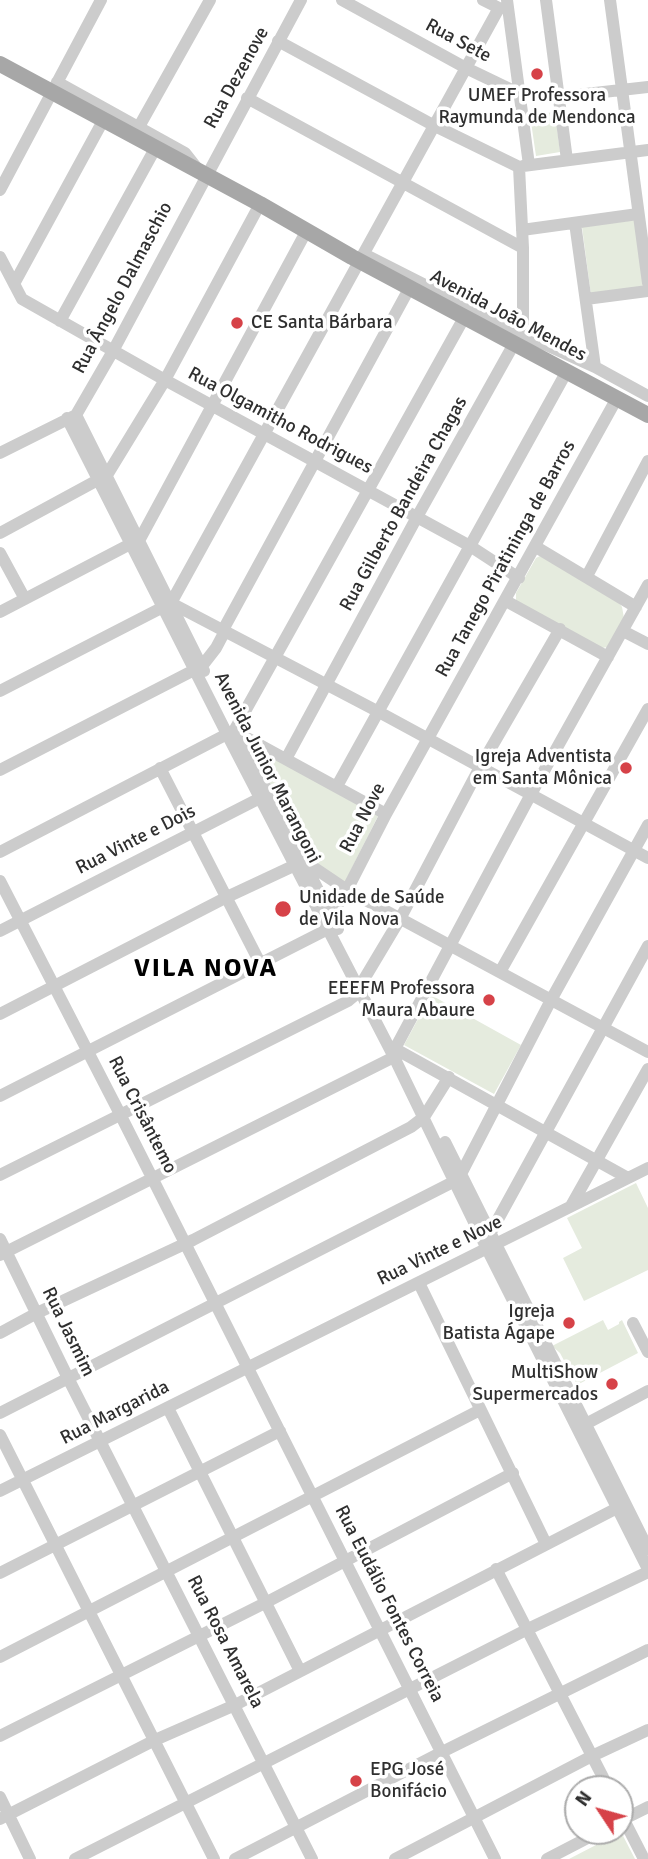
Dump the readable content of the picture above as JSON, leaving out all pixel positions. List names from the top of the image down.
{
  "streets": {
    "main road": ["Avenida João Mendes"],
    "street": [
      "Rua Sete",
      "Rua Dezenove",
      "Rua Ângelo Dalmaschio",
      "Rua Olgamitho Rodrigues",
      "Rua Gilberto Bandeira Chagas",
      "Rua Tanego Piratininga de Barros",
      "Avenida Junior Marangoni",
      "Rua Nove",
      "Rua Vinte e Dois",
      "Rua Crisântemo",
      "Rua Vinte e Nove",
      "Rua Jasmim",
      "Rua Margarida",
      "Rua Eudálio Fontes Correia",
      "Rua Rosa Amarela"
    ]
  },
  "crossings": [
    ["Rua Dezenove", "Rua Ângelo Dalmaschio"],
    ["Rua Dezenove", "Avenida João Mendes"],
    ["Rua Ângelo Dalmaschio", "Avenida João Mendes"],
    ["Rua Ângelo Dalmaschio", "Rua Olgamitho Rodrigues"],
    ["Rua Ângelo Dalmaschio", "Avenida Junior Marangoni"],
    ["Avenida João Mendes", "Rua Gilberto Bandeira Chagas"],
    ["Avenida João Mendes", "Rua Tanego Piratininga de Barros"],
    ["Rua Olgamitho Rodrigues", "Rua Gilberto Bandeira Chagas"],
    ["Rua Olgamitho Rodrigues", "Rua Tanego Piratininga de Barros"],
    ["Rua Tanego Piratininga de Barros", "Rua Nove"],
    ["Avenida Junior Marangoni", "Rua Nove"],
    ["Avenida Junior Marangoni", "Rua Vinte e Dois"],
    ["Avenida Junior Marangoni", "Rua Vinte e Nove"],
    ["Rua Vinte e Dois", "Rua Crisântemo"],
    ["Rua Crisântemo", "Rua Vinte e Nove"],
    ["Rua Crisântemo", "Rua Margarida"],
    ["Rua Crisântemo", "Rua Eudálio Fontes Correia"],
    ["Rua Vinte e Nove", "Rua Margarida"],
    ["Rua Vinte e Nove", "Rua Eudálio Fontes Correia"],
    ["Rua Jasmim", "Rua Margarida"],
    ["Rua Jasmim", "Rua Rosa Amarela"],
    ["Rua Margarida", "Rua Eudálio Fontes Correia"],
    ["Rua Margarida", "Rua Rosa Amarela"]
  ],
  "districts": ["VILA NOVA"],
  "places": [
    "UMEF Professora Raymunda de Mendonca",
    "CE Santa Bárbara",
    "Igreja Adventista em Santa Mônica",
    "Unidade de Saúde de Vila Nova",
    "EEEFM Professora Maura Abaure",
    "Igreja Batista Ágape",
    "MultiShow Supermercados",
    "EPG José Bonifácio"
  ],
  "north": "top left"
}
